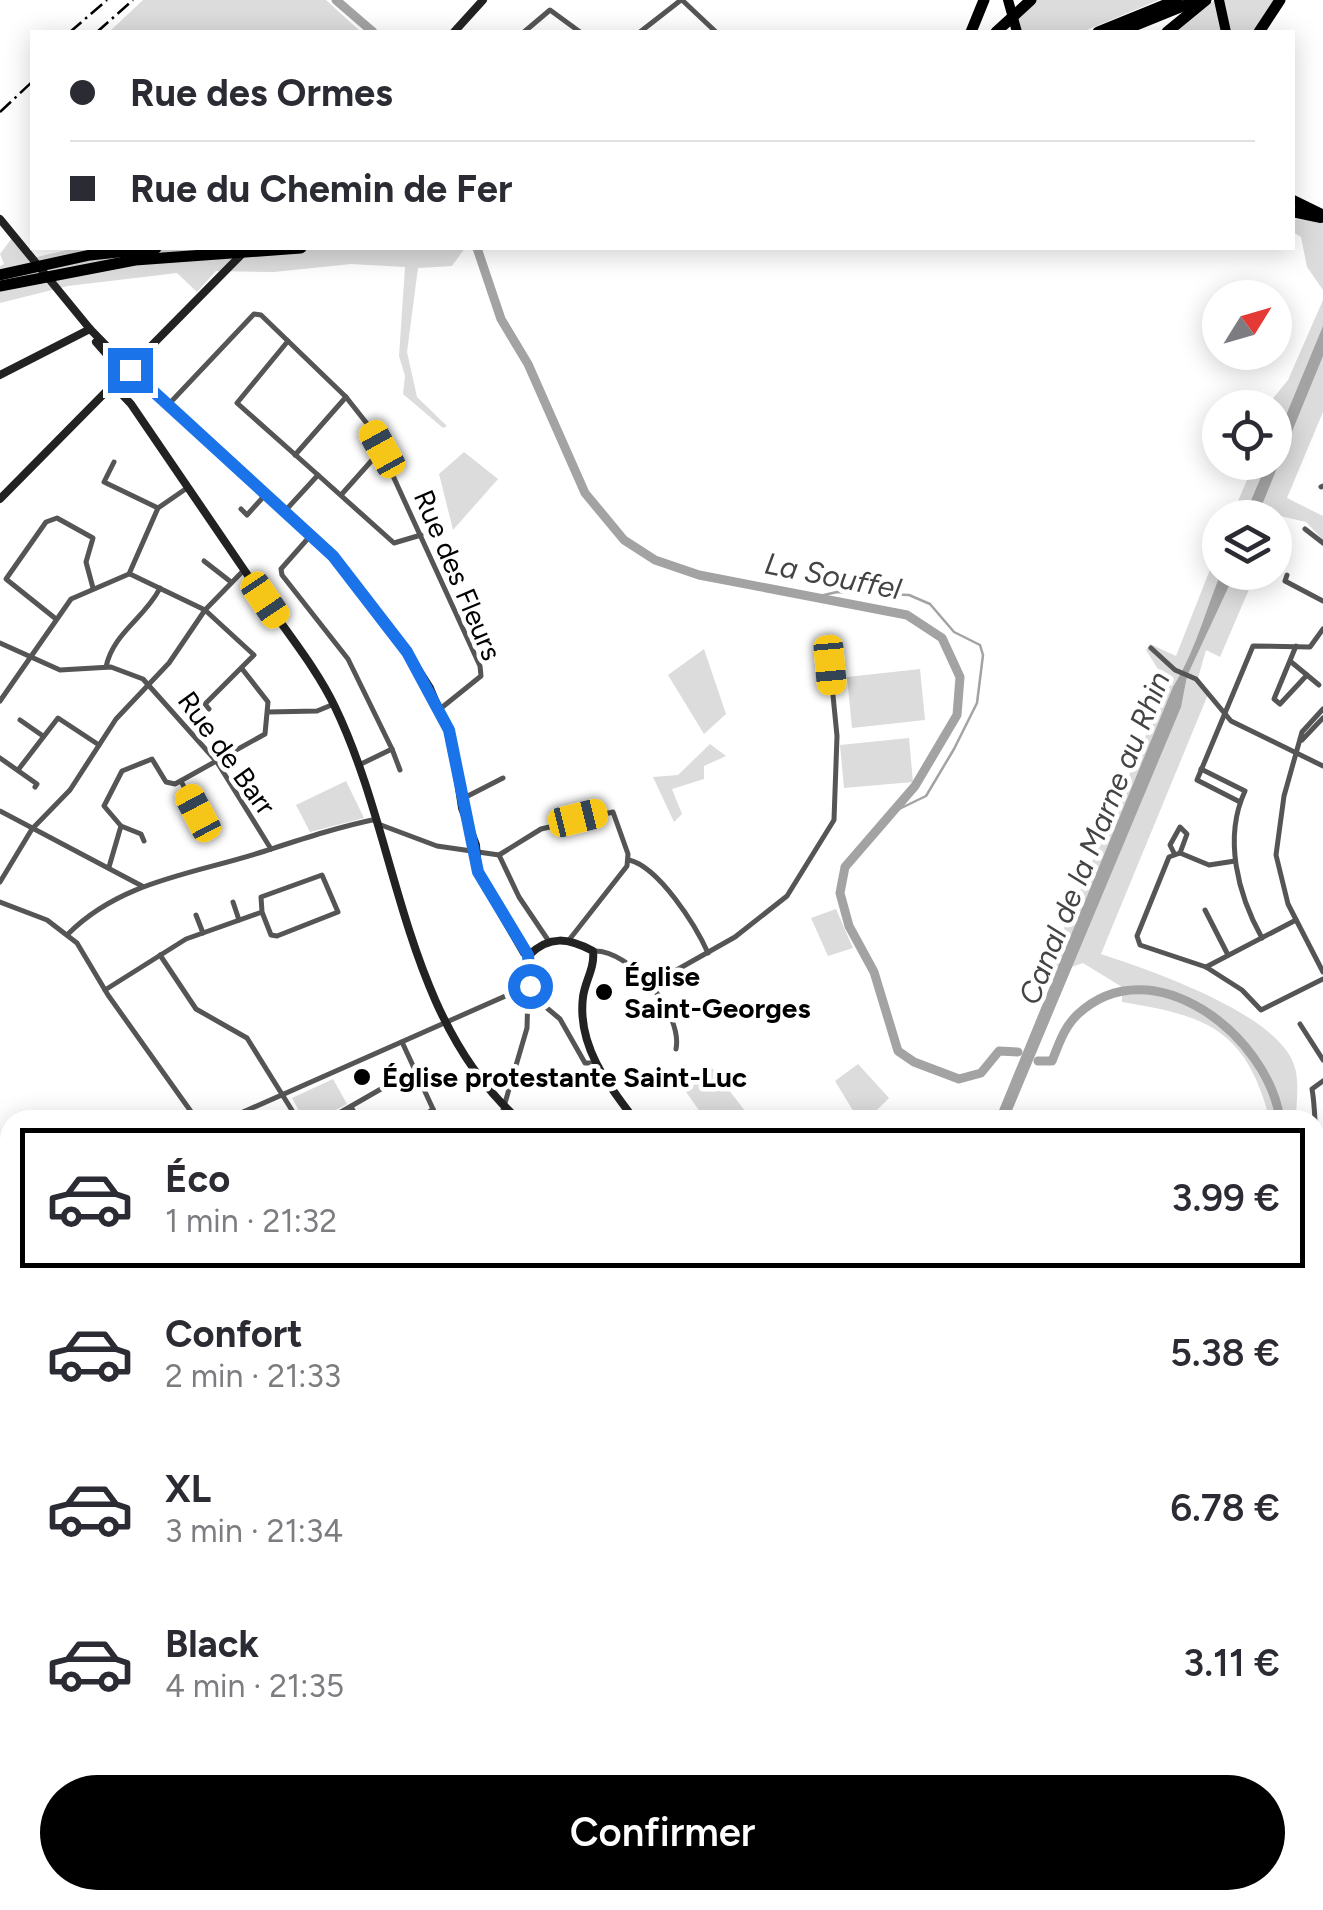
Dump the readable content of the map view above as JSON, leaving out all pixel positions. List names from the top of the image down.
{
  "streets": {
    "street": ["Rue des Fleurs", "Rue de Barr"]
  },
  "water": ["La Souffel", "Canal de la Marne au Rhin"],
  "places": ["Église Saint-Georges", "Église protestante Saint-Luc"],
  "north": "top right",
  "page": {
    "banner": ["Rue des Ormes", "Rue du Chemin de Fer"],
    "list": [
      {
        "name": "Éco",
        "note": "1 min · 21:32",
        "value": "3.99 €"
      },
      {
        "name": "Confort",
        "note": "2 min · 21:33",
        "value": "5.38 €"
      },
      {
        "name": "XL",
        "note": "3 min · 21:34",
        "value": "6.78 €"
      },
      {
        "name": "Black",
        "note": "4 min · 21:35",
        "value": "3.11 €"
      }
    ],
    "buttons": "Confirmer"
  }
}
